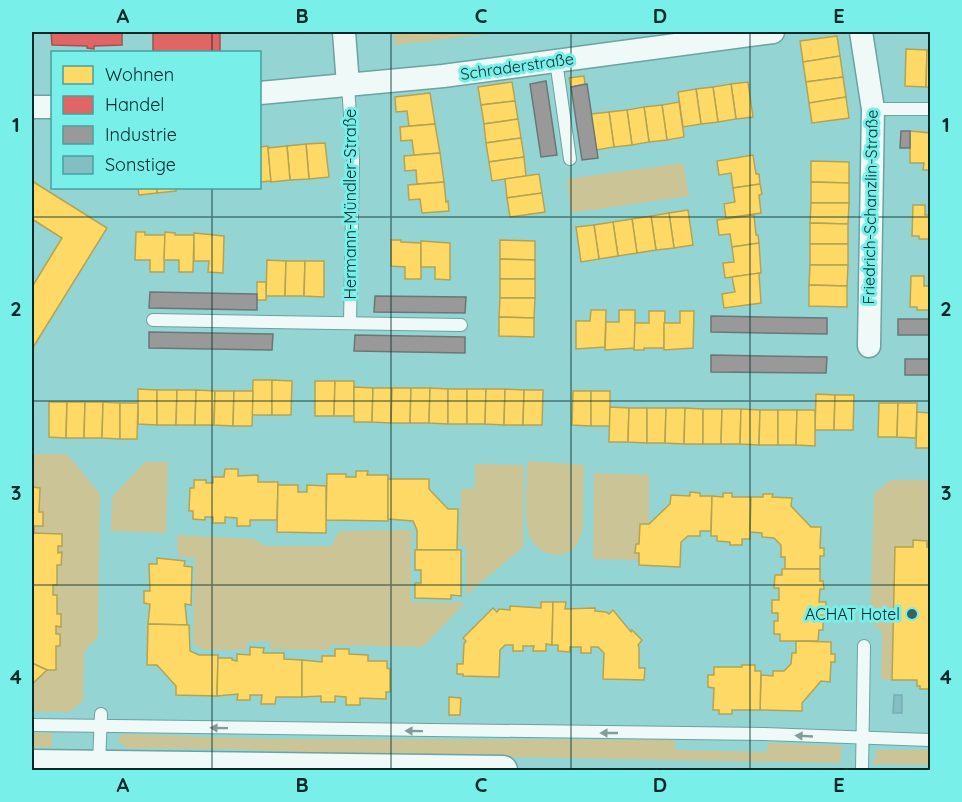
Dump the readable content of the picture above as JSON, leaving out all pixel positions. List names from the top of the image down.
{
  "streets": {
    "street": ["Schraderstraße", "Friedrich-Schanzlin-Straße"],
    "lane": ["Hermann-Mündler-Straße"]
  },
  "crossings": [
    ["Schraderstraße", "Hermann-Mündler-Straße"]
  ],
  "places": ["ACHAT Hotel"],
  "legend": [
    "Wohnen",
    "Handel",
    "Industrie",
    "Sonstige"
  ],
  "grid": {
    "columns": [
      "A",
      "B",
      "C",
      "D",
      "E"
    ],
    "rows": [
      "1",
      "2",
      "3",
      "4"
    ]
  }
}
